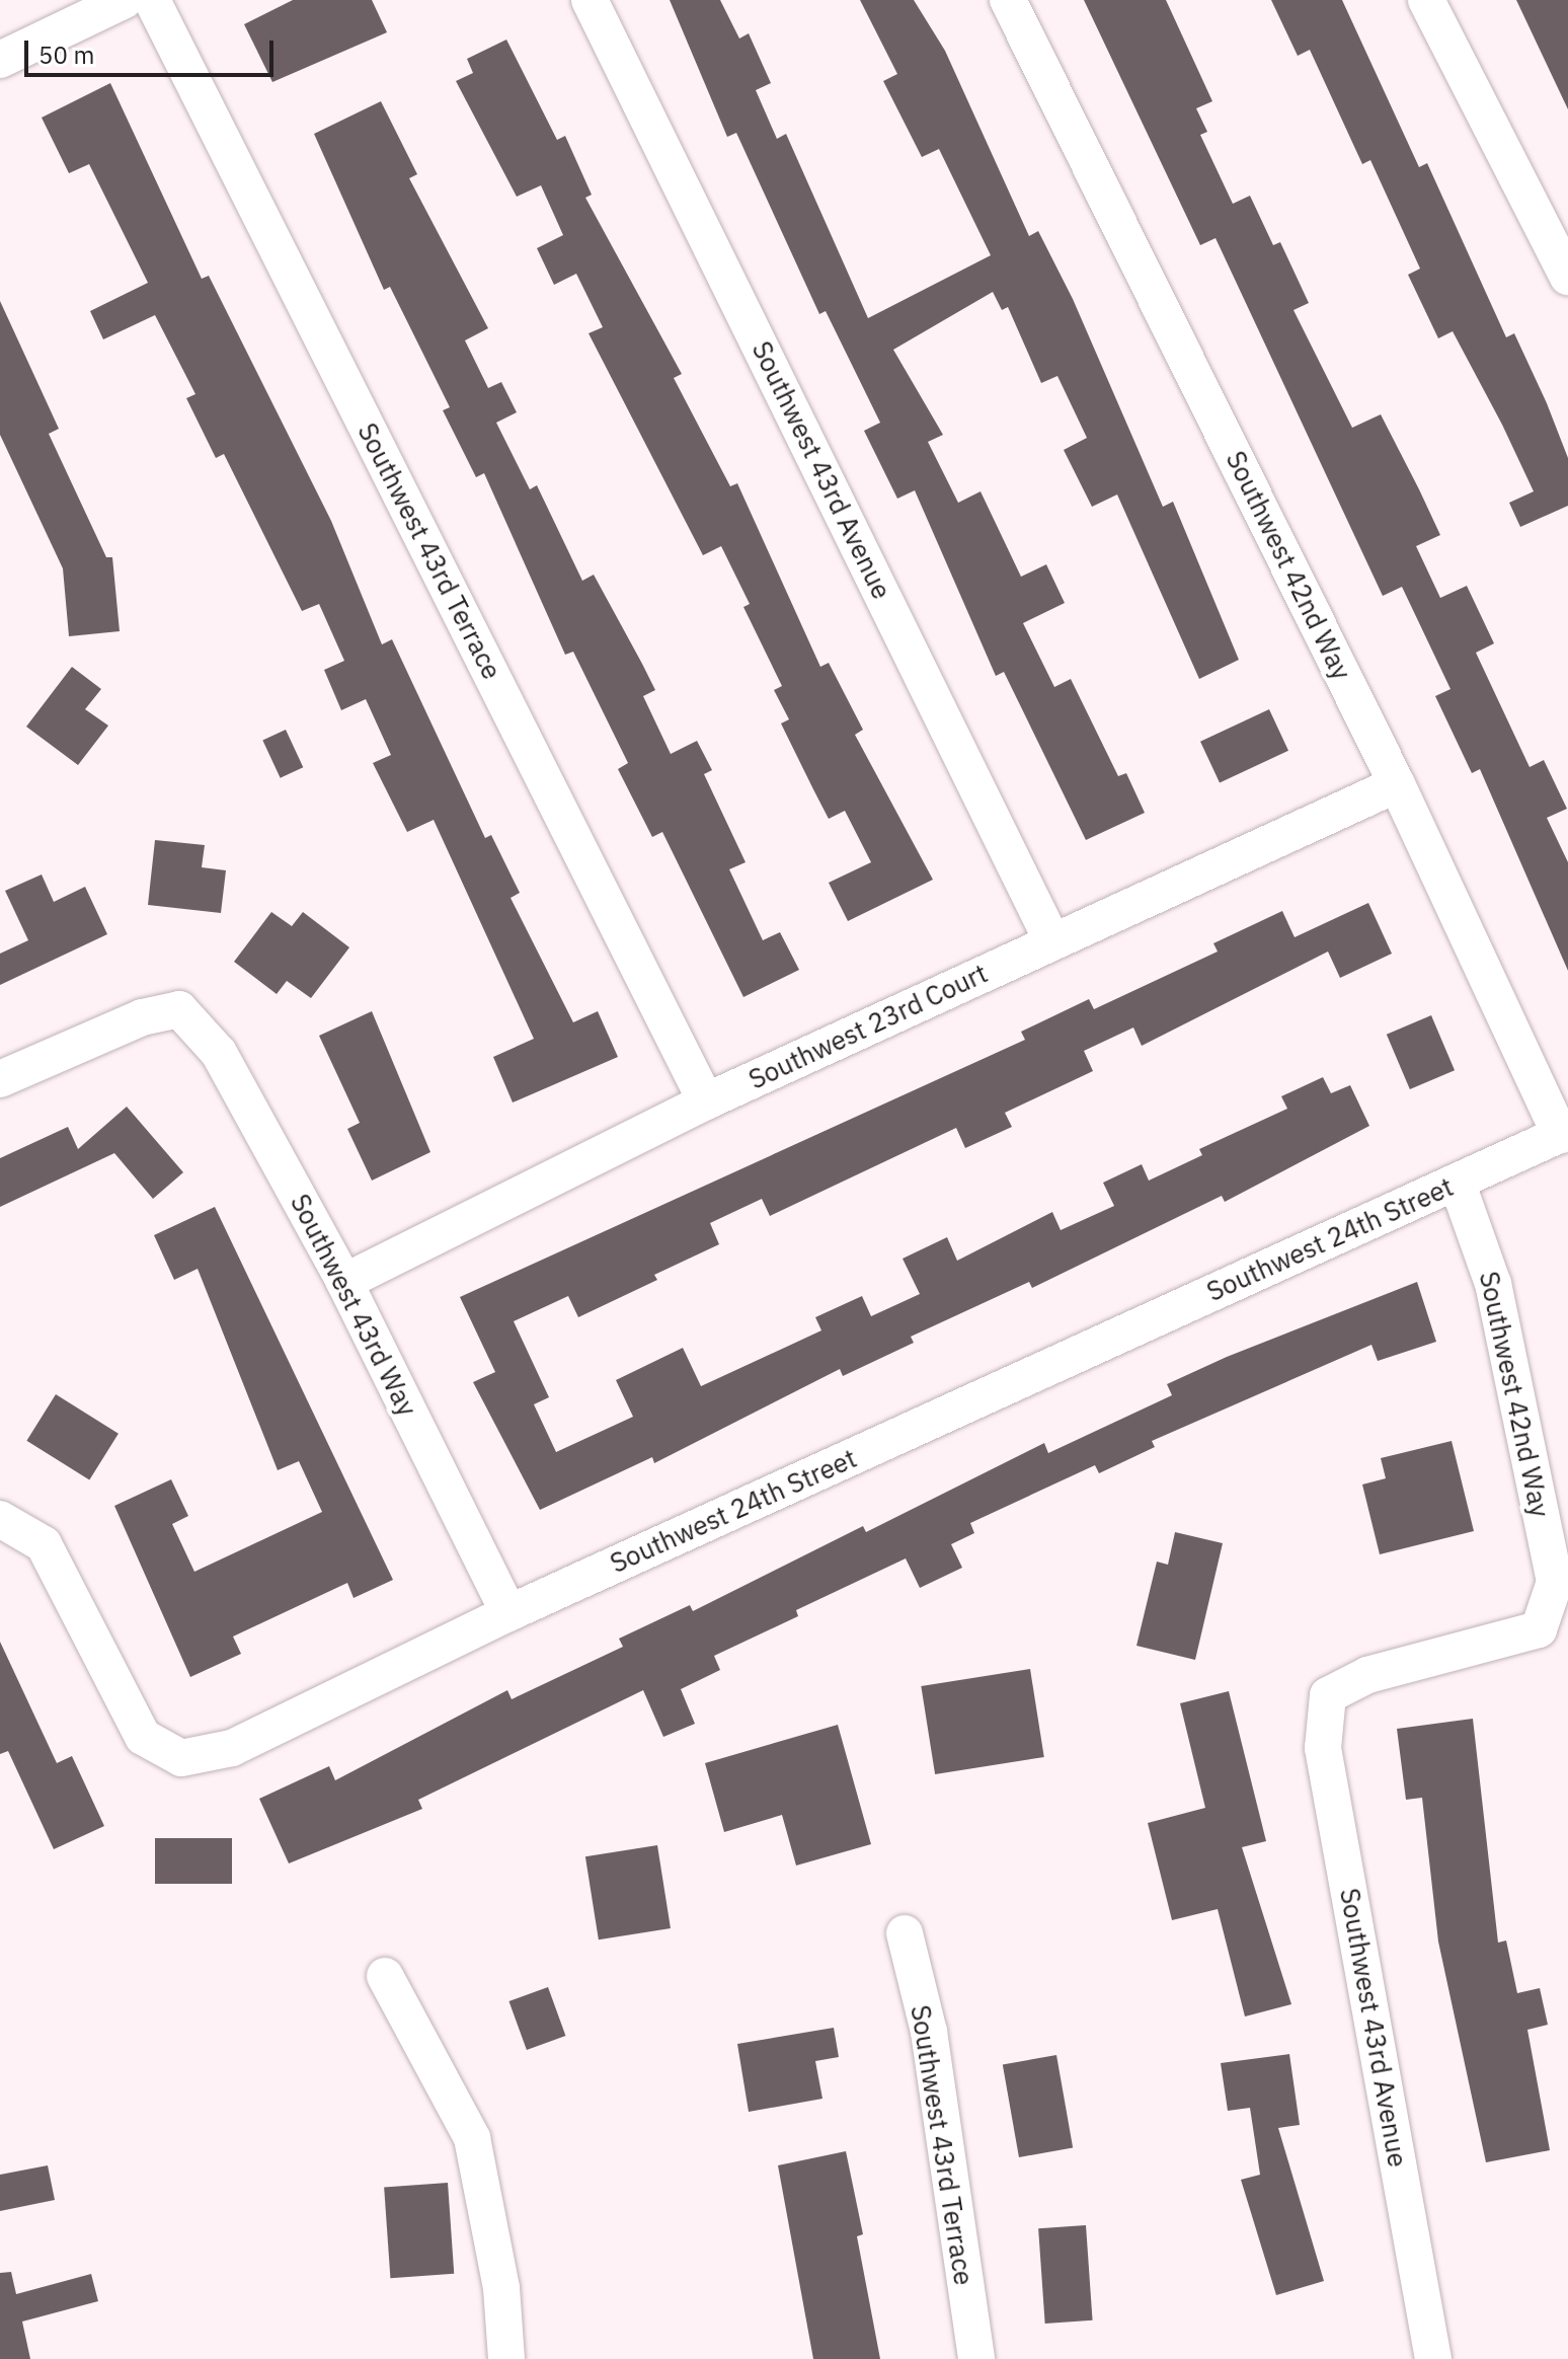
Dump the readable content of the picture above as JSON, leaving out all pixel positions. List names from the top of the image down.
{
  "streets": {
    "street": [
      "Southwest 43rd Avenue",
      "Southwest 43rd Terrace",
      "Southwest 42nd Way",
      "Southwest 23rd Court",
      "Southwest 24th Street",
      "Southwest 43rd Way"
    ]
  },
  "crossings": [
    ["Southwest 43rd Avenue", "Southwest 42nd Way"],
    ["Southwest 43rd Avenue", "Southwest 23rd Court"],
    ["Southwest 43rd Terrace", "Southwest 23rd Court"],
    ["Southwest 42nd Way", "Southwest 23rd Court"],
    ["Southwest 42nd Way", "Southwest 24th Street"],
    ["Southwest 23rd Court", "Southwest 43rd Way"],
    ["Southwest 24th Street", "Southwest 43rd Way"]
  ],
  "scale_bar": "50 m"
}
